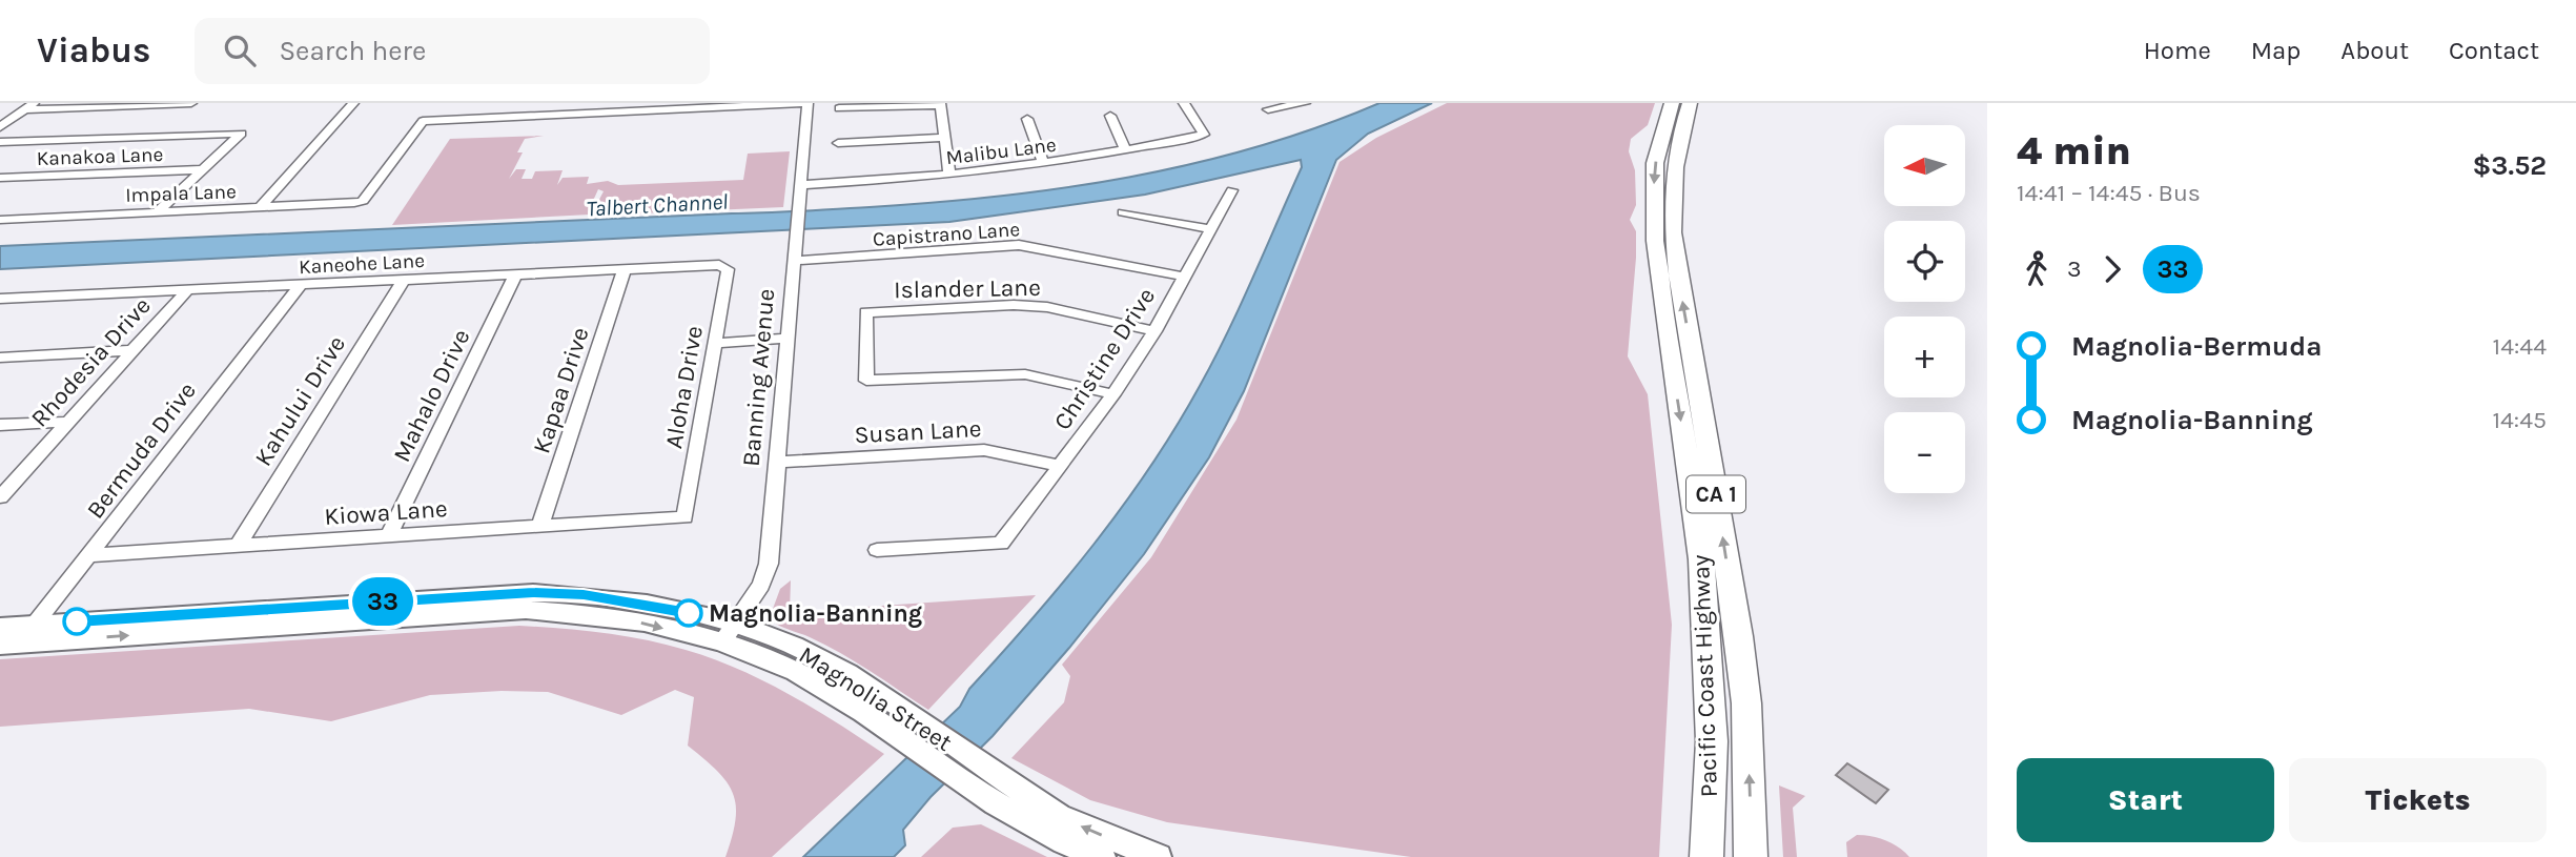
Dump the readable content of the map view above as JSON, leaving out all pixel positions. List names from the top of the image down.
{
  "streets": {
    "highway": ["CA 1", "Pacific Coast Highway"],
    "main road": ["Magnolia Street"],
    "street": [
      "Malibu Lane",
      "Kanakoa Lane",
      "Impala Lane",
      "Capistrano Lane",
      "Kaneohe Lane",
      "Islander Lane",
      "Christine Drive",
      "Rhodesia Drive",
      "Banning Avenue",
      "Aloha Drive",
      "Kapaa Drive",
      "Mahalo Drive",
      "Kahului Drive",
      "Susan Lane",
      "Bermuda Drive",
      "Kiowa Lane"
    ]
  },
  "crossings": [
    ["Malibu Lane", "Banning Avenue"],
    ["Capistrano Lane", "Christine Drive"],
    ["Capistrano Lane", "Banning Avenue"],
    ["Kaneohe Lane", "Rhodesia Drive"],
    ["Kaneohe Lane", "Aloha Drive"],
    ["Kaneohe Lane", "Kapaa Drive"],
    ["Kaneohe Lane", "Mahalo Drive"],
    ["Kaneohe Lane", "Kahului Drive"],
    ["Kaneohe Lane", "Bermuda Drive"],
    ["Islander Lane", "Christine Drive"],
    ["Christine Drive", "Susan Lane"],
    ["Banning Avenue", "Susan Lane"],
    ["Banning Avenue", "Magnolia Street"],
    ["Aloha Drive", "Kiowa Lane"],
    ["Kapaa Drive", "Kiowa Lane"],
    ["Mahalo Drive", "Kiowa Lane"],
    ["Kahului Drive", "Kiowa Lane"],
    ["Bermuda Drive", "Kiowa Lane"],
    ["Bermuda Drive", "Magnolia Street"]
  ],
  "water": ["Talbert Channel"],
  "places": ["Magnolia-Banning"],
  "lines": ["bus line 33"],
  "north": "left",
  "page": {
    "header": "Viabus",
    "search": "Search here",
    "nav": [
      "Home",
      "Map",
      "About",
      "Contact"
    ],
    "on_map": "33",
    "heading": ["4 min", "14:41 – 14:45 · Bus", "$3.52"],
    "map_buttons": ["+", "−"],
    "legs": ["3", "33"],
    "list": [
      {
        "name": "Magnolia-Bermuda",
        "value": "14:44"
      },
      {
        "name": "Magnolia-Banning",
        "value": "14:45"
      }
    ],
    "buttons": ["Start", "Tickets"]
  }
}
